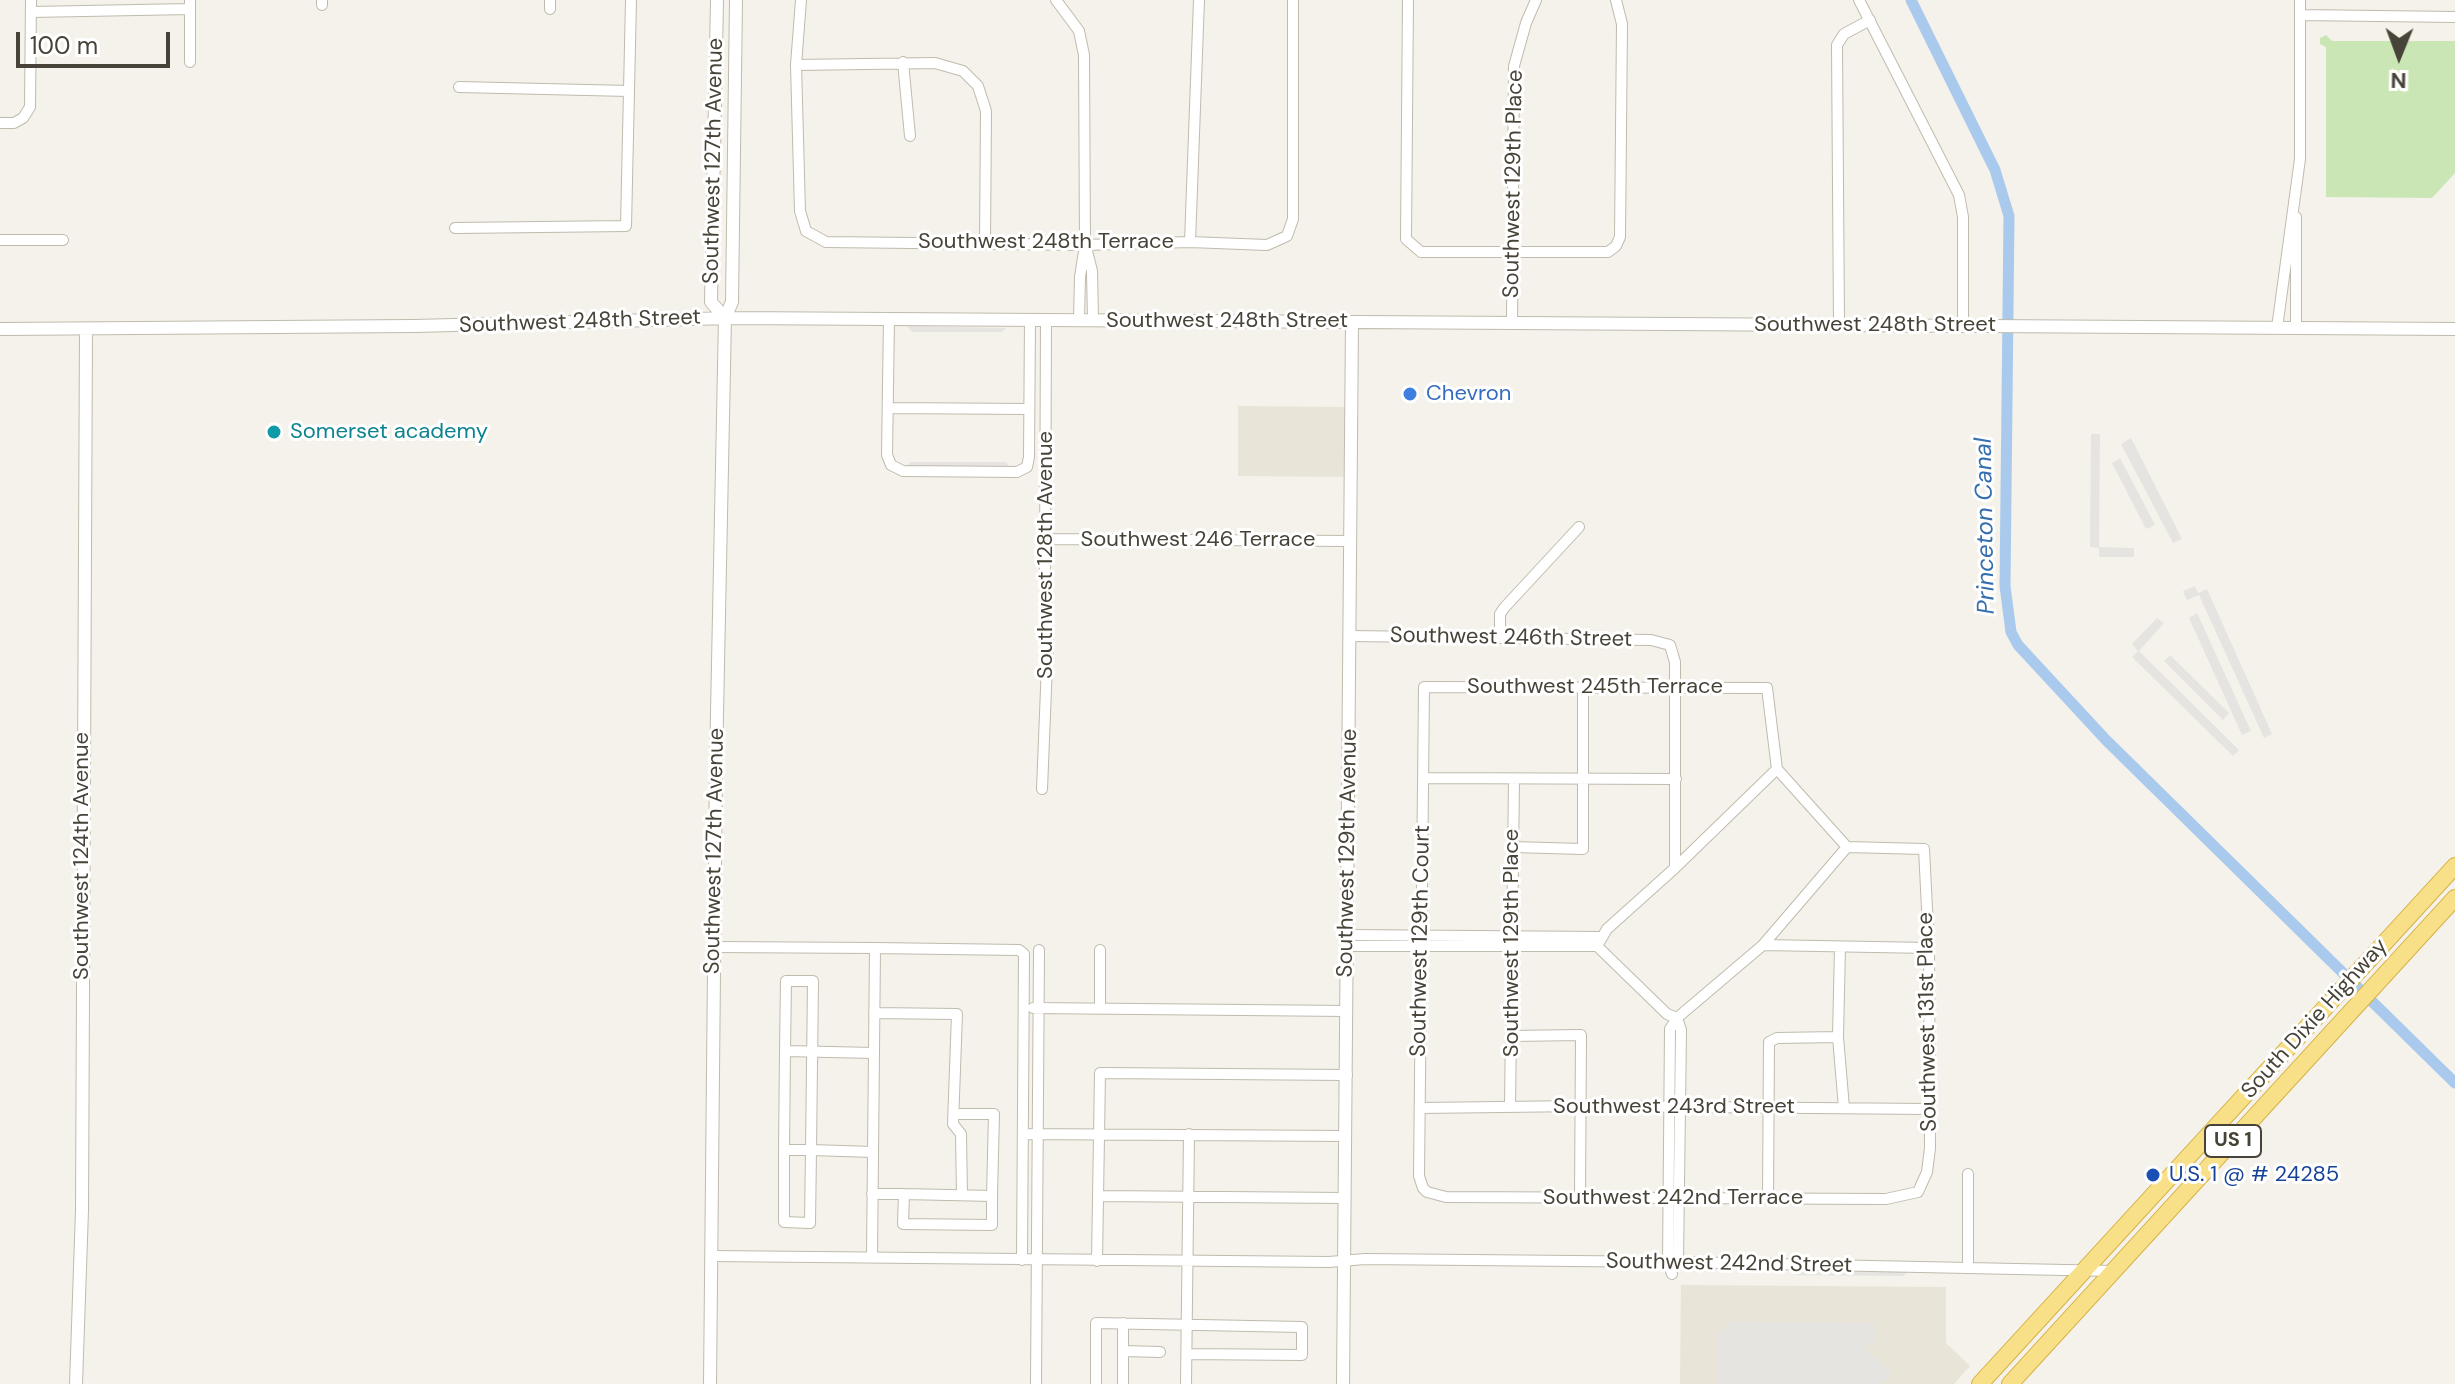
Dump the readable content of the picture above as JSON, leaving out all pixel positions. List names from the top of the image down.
{
  "streets": {
    "highway": ["South Dixie Highway", "US 1"],
    "street": [
      "Southwest 127th Avenue",
      "Southwest 129th Place",
      "Southwest 248th Terrace",
      "Southwest 248th Street",
      "Southwest 246 Terrace",
      "Southwest 128th Avenue",
      "Southwest 246th Street",
      "Southwest 245th Terrace",
      "Southwest 129th Avenue",
      "Southwest 124th Avenue",
      "Southwest 129th Court",
      "Southwest 131st Place",
      "Southwest 243rd Street",
      "Southwest 242nd Terrace",
      "Southwest 242nd Street"
    ]
  },
  "crossings": [
    ["Southwest 127th Avenue", "Southwest 248th Street"],
    ["Southwest 127th Avenue", "Southwest 242nd Street"],
    ["Southwest 129th Place", "Southwest 248th Street"],
    ["Southwest 129th Place", "Southwest 243rd Street"],
    ["Southwest 248th Street", "Southwest 128th Avenue"],
    ["Southwest 248th Street", "Southwest 129th Avenue"],
    ["Southwest 248th Street", "Southwest 124th Avenue"],
    ["Southwest 246 Terrace", "Southwest 128th Avenue"],
    ["Southwest 246 Terrace", "Southwest 129th Avenue"],
    ["Southwest 246th Street", "Southwest 245th Terrace"],
    ["Southwest 246th Street", "Southwest 129th Avenue"],
    ["Southwest 245th Terrace", "Southwest 129th Court"],
    ["Southwest 129th Avenue", "Southwest 242nd Street"],
    ["Southwest 129th Court", "Southwest 243rd Street"],
    ["Southwest 129th Court", "Southwest 242nd Terrace"],
    ["South Dixie Highway", "Southwest 242nd Street"],
    ["Southwest 131st Place", "Southwest 243rd Street"],
    ["Southwest 131st Place", "Southwest 242nd Terrace"]
  ],
  "water": ["Princeton Canal"],
  "places": ["Chevron", "Somerset academy", "U.S. 1 @ # 24285"],
  "scale_bar": "100 m",
  "north": "bottom"
}
